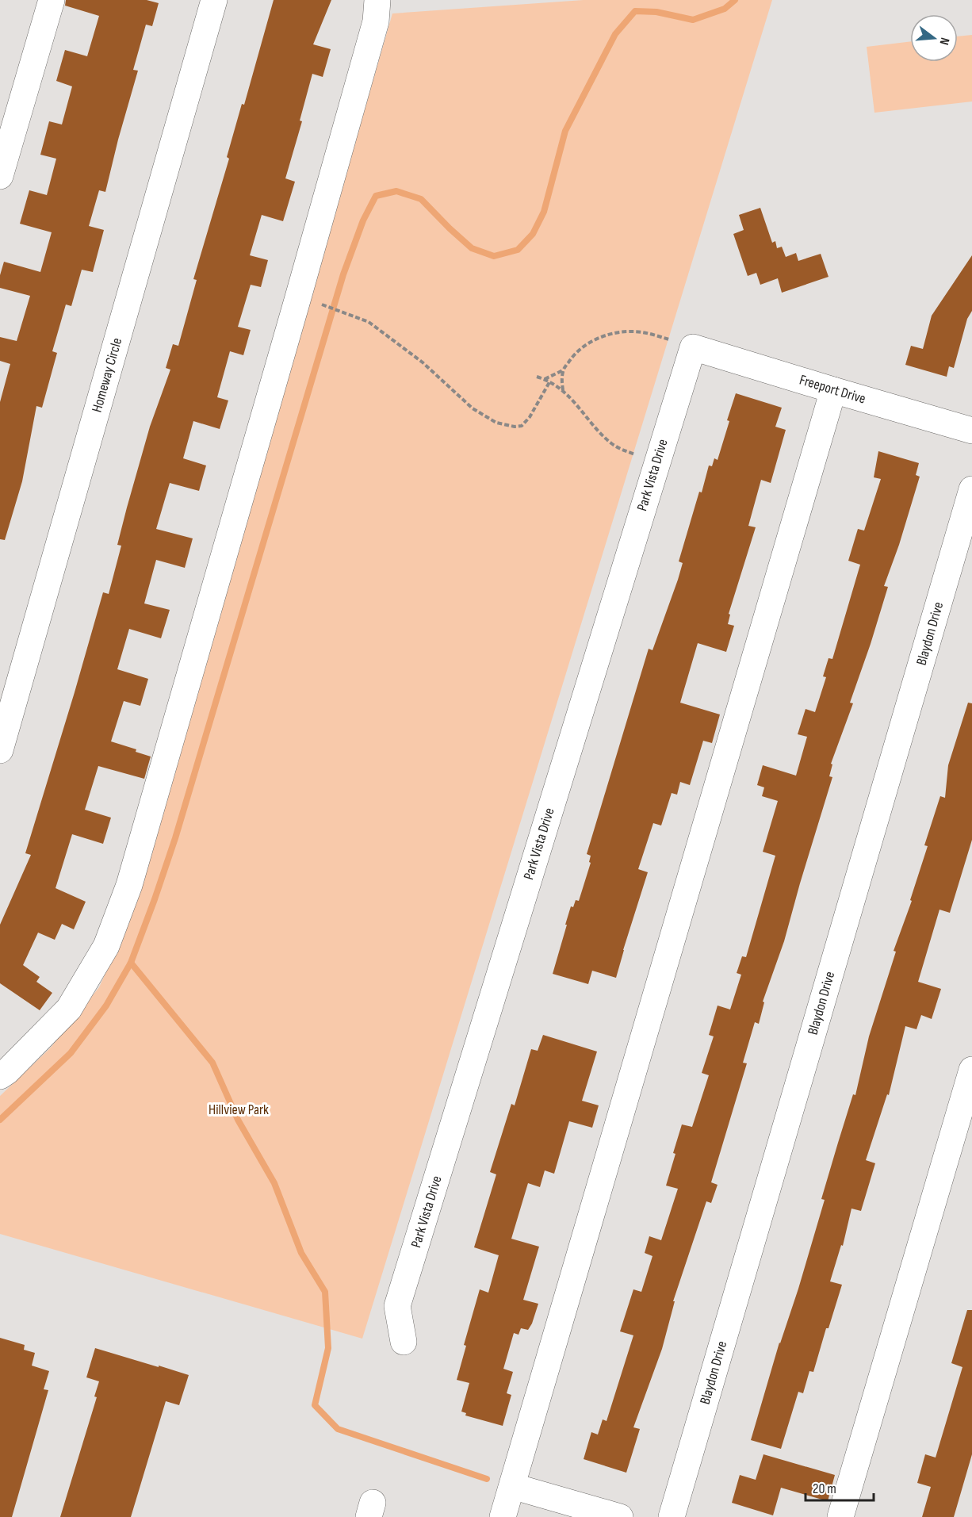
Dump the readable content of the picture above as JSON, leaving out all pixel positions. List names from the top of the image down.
{
  "streets": {
    "street": [
      "Homeway Circle",
      "Freeport Drive",
      "Park Vista Drive",
      "Blaydon Drive"
    ]
  },
  "crossings": [
    ["Freeport Drive", "Park Vista Drive"]
  ],
  "parks": ["Hillview Park"],
  "scale_bar": "20 m",
  "north": "right"
}
